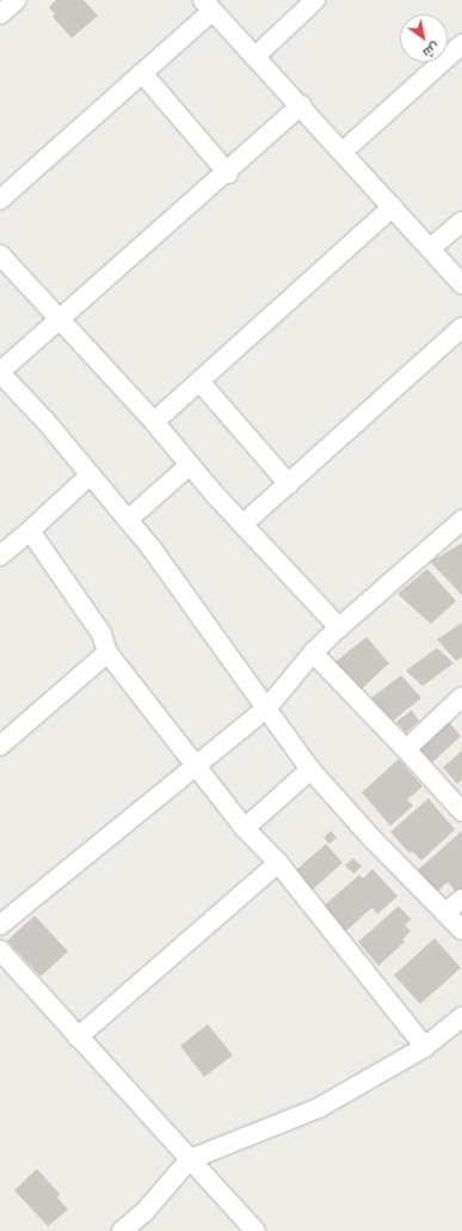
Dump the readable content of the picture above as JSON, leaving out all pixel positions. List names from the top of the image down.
{
  "north": "bottom right"
}
